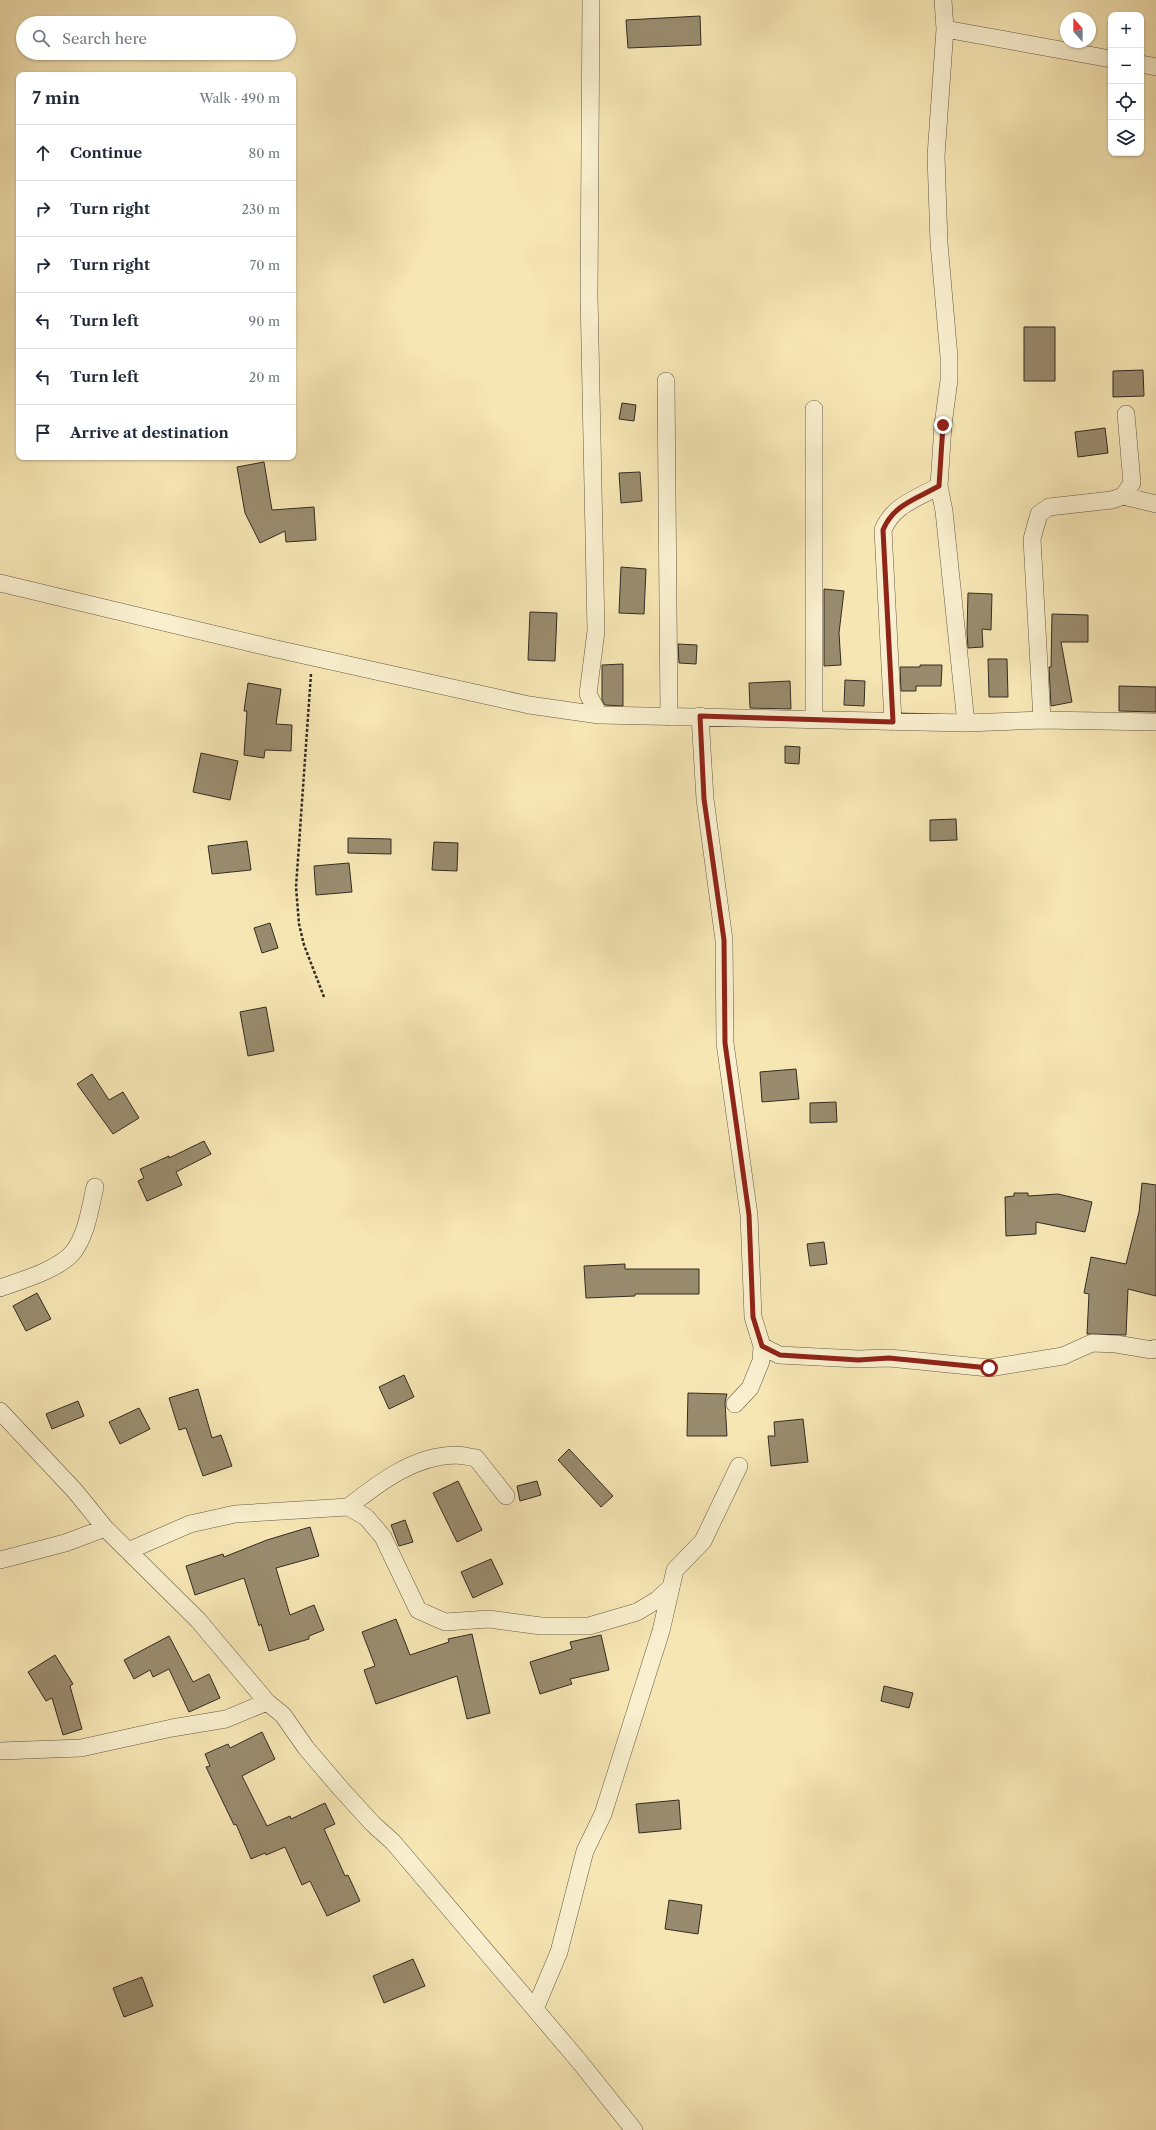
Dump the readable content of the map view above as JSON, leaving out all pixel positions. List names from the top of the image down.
{
  "north": "top",
  "page": {
    "map_buttons": ["+", "−"],
    "search": "Search here",
    "heading": ["7 min", "Walk · 490 m"],
    "list": [
      ["Continue", "80 m"],
      ["Turn right", "230 m"],
      ["Turn right", "70 m"],
      ["Turn left", "90 m"],
      ["Turn left", "20 m"],
      "Arrive at destination"
    ]
  }
}
